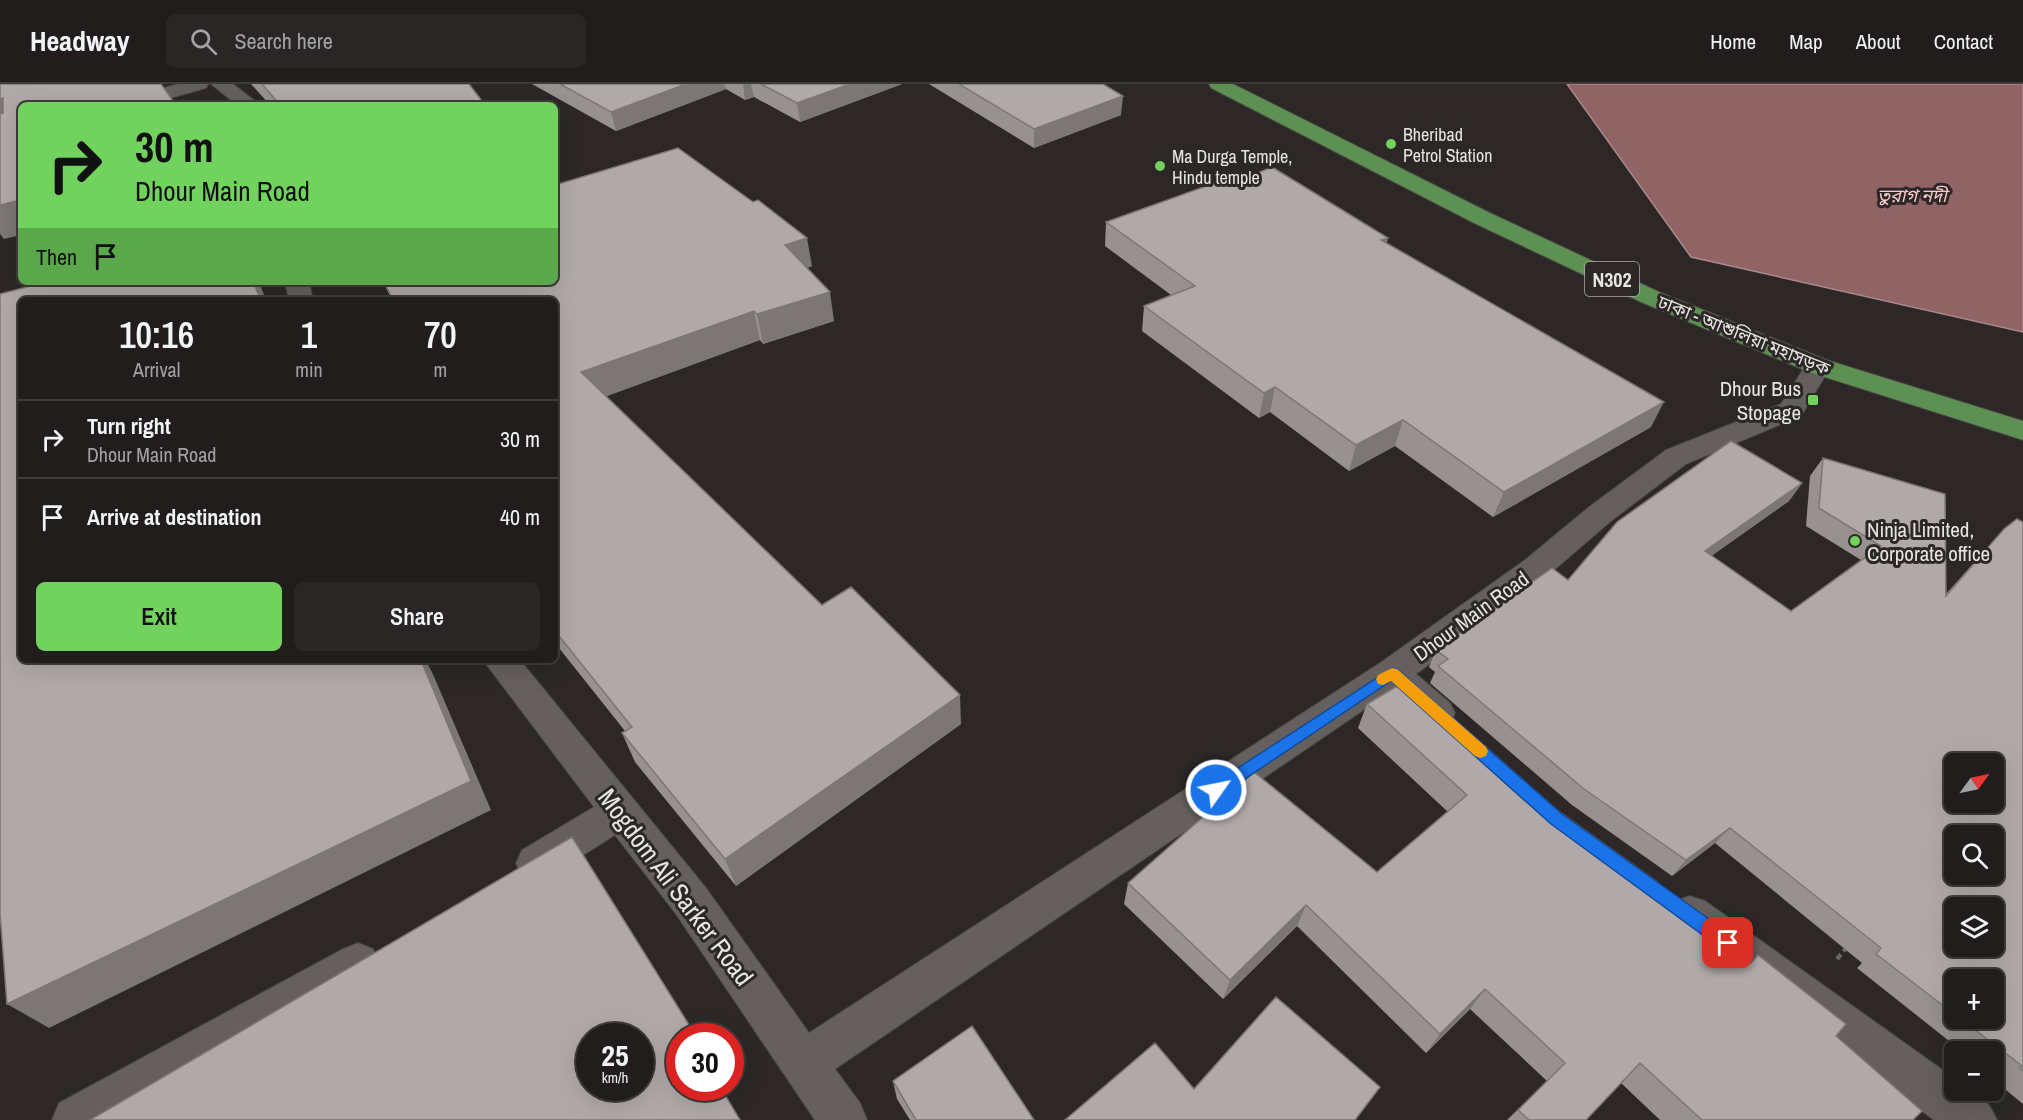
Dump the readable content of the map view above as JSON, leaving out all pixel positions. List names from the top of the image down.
{
  "streets": {
    "highway": ["N302", "ঢাকা - আশুলিয়া মহাসড়ক"],
    "street": ["Dhour Main Road", "Mogdom Ali Sarker Road"]
  },
  "crossings": [
    ["ঢাকা - আশুলিয়া মহাসড়ক", "Dhour Main Road"]
  ],
  "water": ["তুরাগ নদী"],
  "places": {
    "other": ["Bheribad Petrol Station", "Ma Durga Temple, Hindu temple", "Ninja Limited, Corporate office"],
    "transit": ["Dhour Bus Stopage"]
  },
  "north": "top right",
  "page": {
    "header": "Headway",
    "search": "Search here",
    "nav": [
      "Home",
      "Map",
      "About",
      "Contact"
    ],
    "turn": ["30 m", "Dhour Main Road"],
    "then": "Then",
    "eta": [
      "10:16",
      "Arrival",
      "1",
      "min",
      "70",
      "m"
    ],
    "list": [
      {
        "name": "Turn right",
        "note": "Dhour Main Road",
        "value": "30 m"
      },
      {
        "name": "Arrive at destination",
        "value": "40 m"
      }
    ],
    "buttons": ["Exit", "Share"],
    "map_buttons": ["+", "−"],
    "speed": "25 km/h",
    "limit": "30"
  }
}
